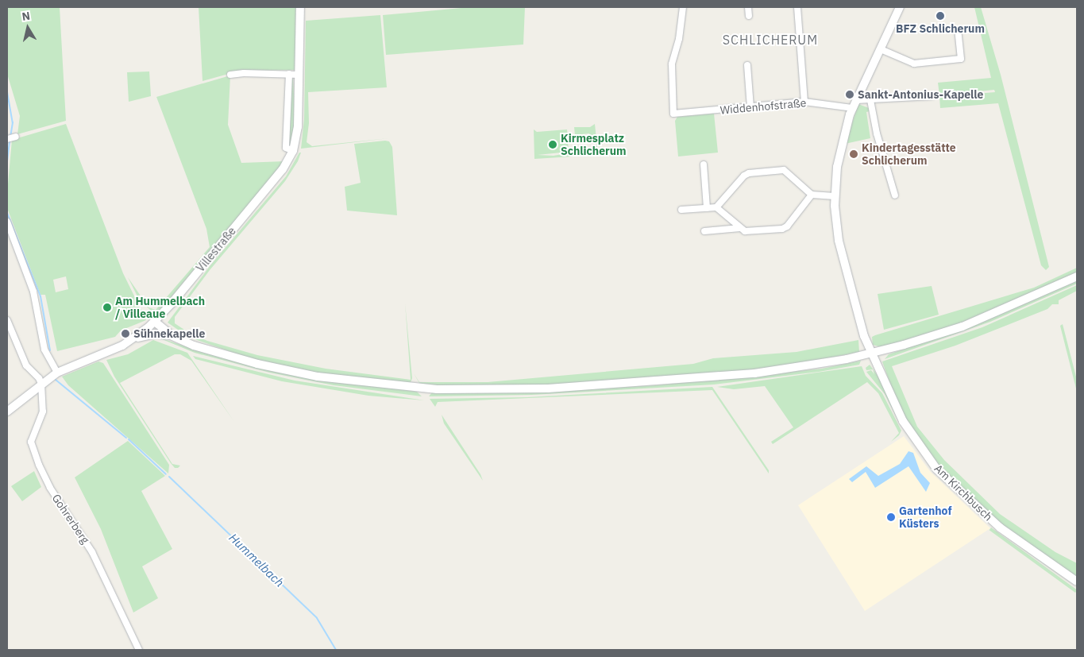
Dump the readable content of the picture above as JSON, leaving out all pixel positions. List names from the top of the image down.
{
  "streets": {
    "main road": ["Villestraße", "Am Kirchbusch"],
    "street": ["Widdenhofstraße", "Gohrerberg"]
  },
  "crossings": [
    ["Widdenhofstraße", "Am Kirchbusch"],
    ["Villestraße", "Gohrerberg"]
  ],
  "districts": ["SCHLICHERUM"],
  "water": ["Hummelbach"],
  "places": [
    "BFZ Schlicherum",
    "Sankt-Antonius-Kapelle",
    "Kirmesplatz Schlicherum",
    "Kindertagesstätte Schlicherum",
    "Am Hummelbach / Villeaue",
    "Sühnekapelle",
    "Gartenhof Küsters"
  ],
  "north": "top"
}
